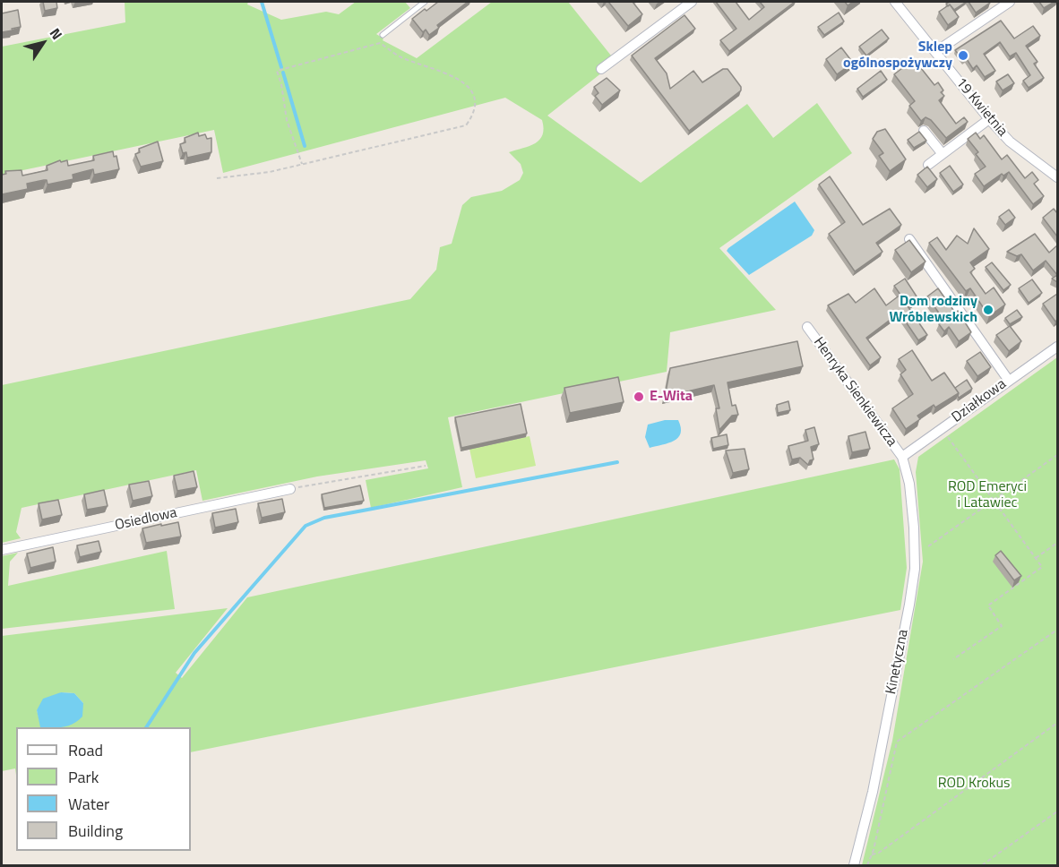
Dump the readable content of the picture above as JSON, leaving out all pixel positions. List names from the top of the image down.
{
  "streets": {
    "street": [
      "19 Kwietnia",
      "Henryka Sienkiewicza",
      "Działkowa",
      "Osiedlowa",
      "Kinetyczna"
    ]
  },
  "crossings": [
    ["Henryka Sienkiewicza", "Działkowa"],
    ["Henryka Sienkiewicza", "Kinetyczna"],
    ["Działkowa", "Kinetyczna"]
  ],
  "parks": ["ROD Emeryci i Latawiec", "ROD Krokus"],
  "places": ["Sklep ogólnospożywczy", "Dom rodziny Wróblewskich", "E-Wita"],
  "legend": [
    "Road",
    "Park",
    "Water",
    "Building"
  ],
  "north": "top right"
}
